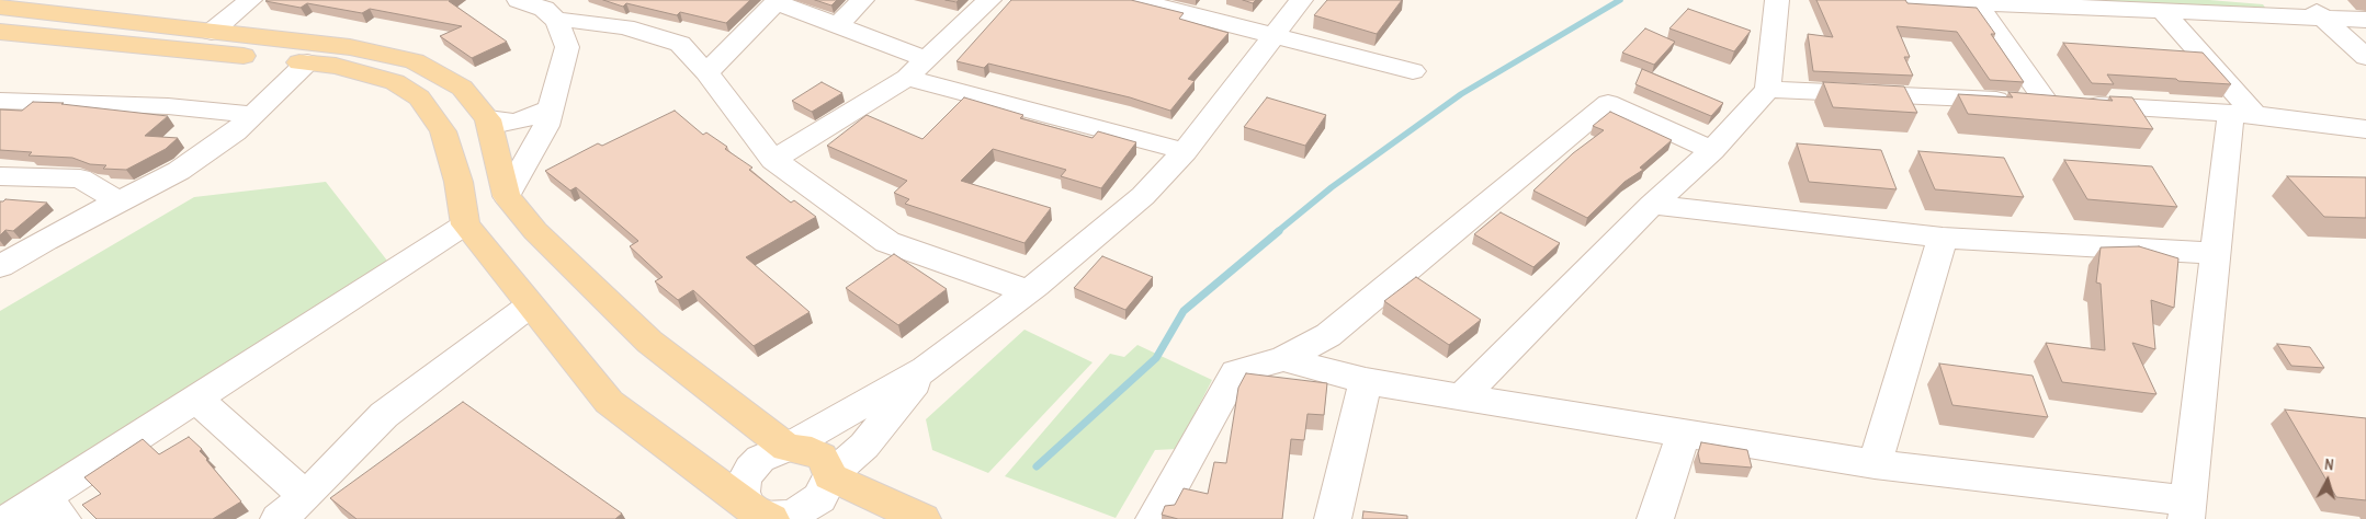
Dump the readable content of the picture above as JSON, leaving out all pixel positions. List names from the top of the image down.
{
  "north": "top"
}
